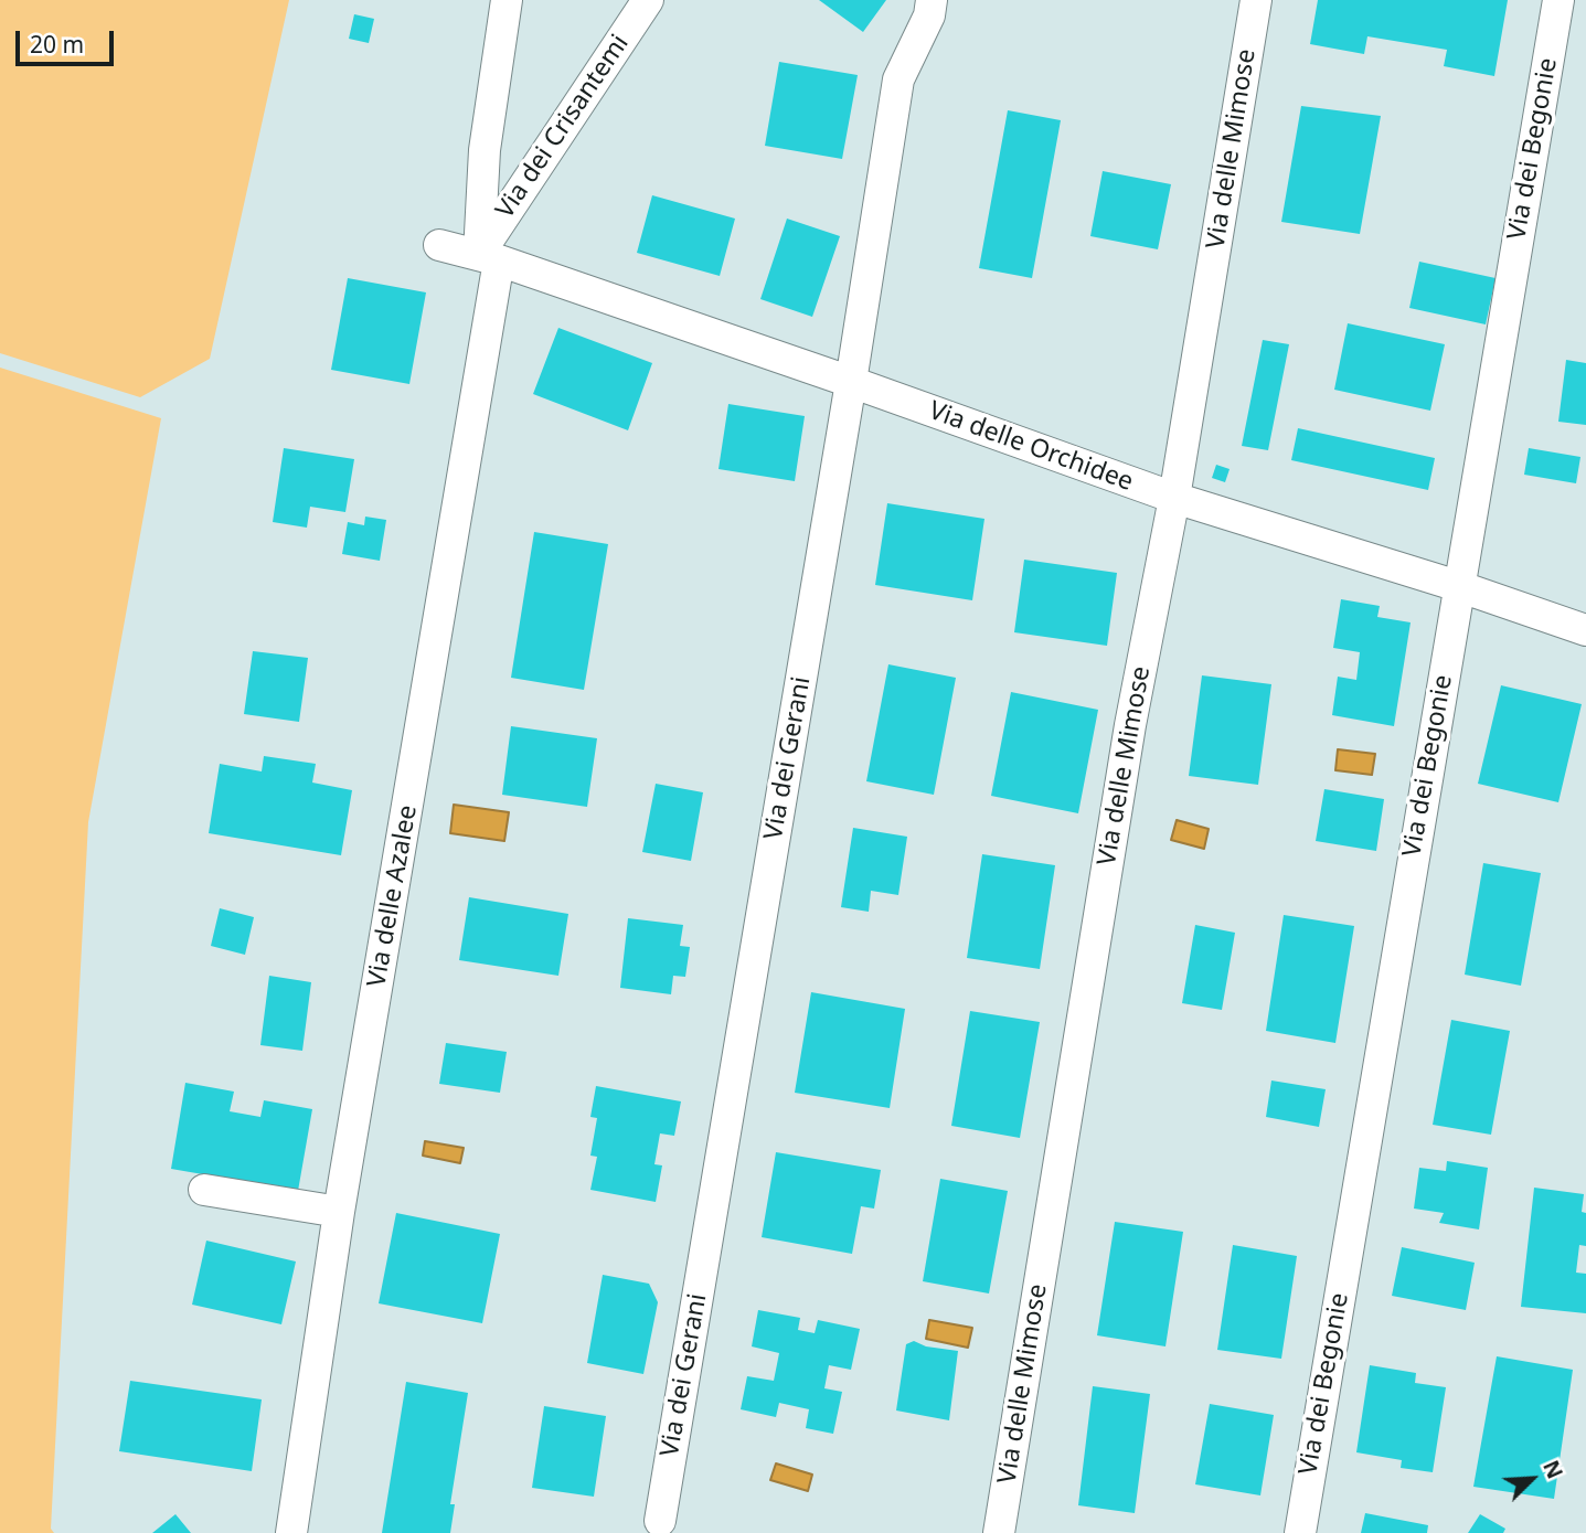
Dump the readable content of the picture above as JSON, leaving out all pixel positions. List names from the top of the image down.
{
  "streets": {
    "street": [
      "Via dei Crisantemi",
      "Via delle Mimose",
      "Via dei Begonie",
      "Via delle Orchidee",
      "Via dei Gerani",
      "Via delle Azalee"
    ]
  },
  "crossings": [
    ["Via dei Crisantemi", "Via delle Orchidee"],
    ["Via dei Crisantemi", "Via delle Azalee"],
    ["Via delle Mimose", "Via delle Orchidee"],
    ["Via dei Begonie", "Via delle Orchidee"],
    ["Via delle Orchidee", "Via dei Gerani"],
    ["Via delle Orchidee", "Via delle Azalee"]
  ],
  "scale_bar": "20 m",
  "north": "top right"
}
